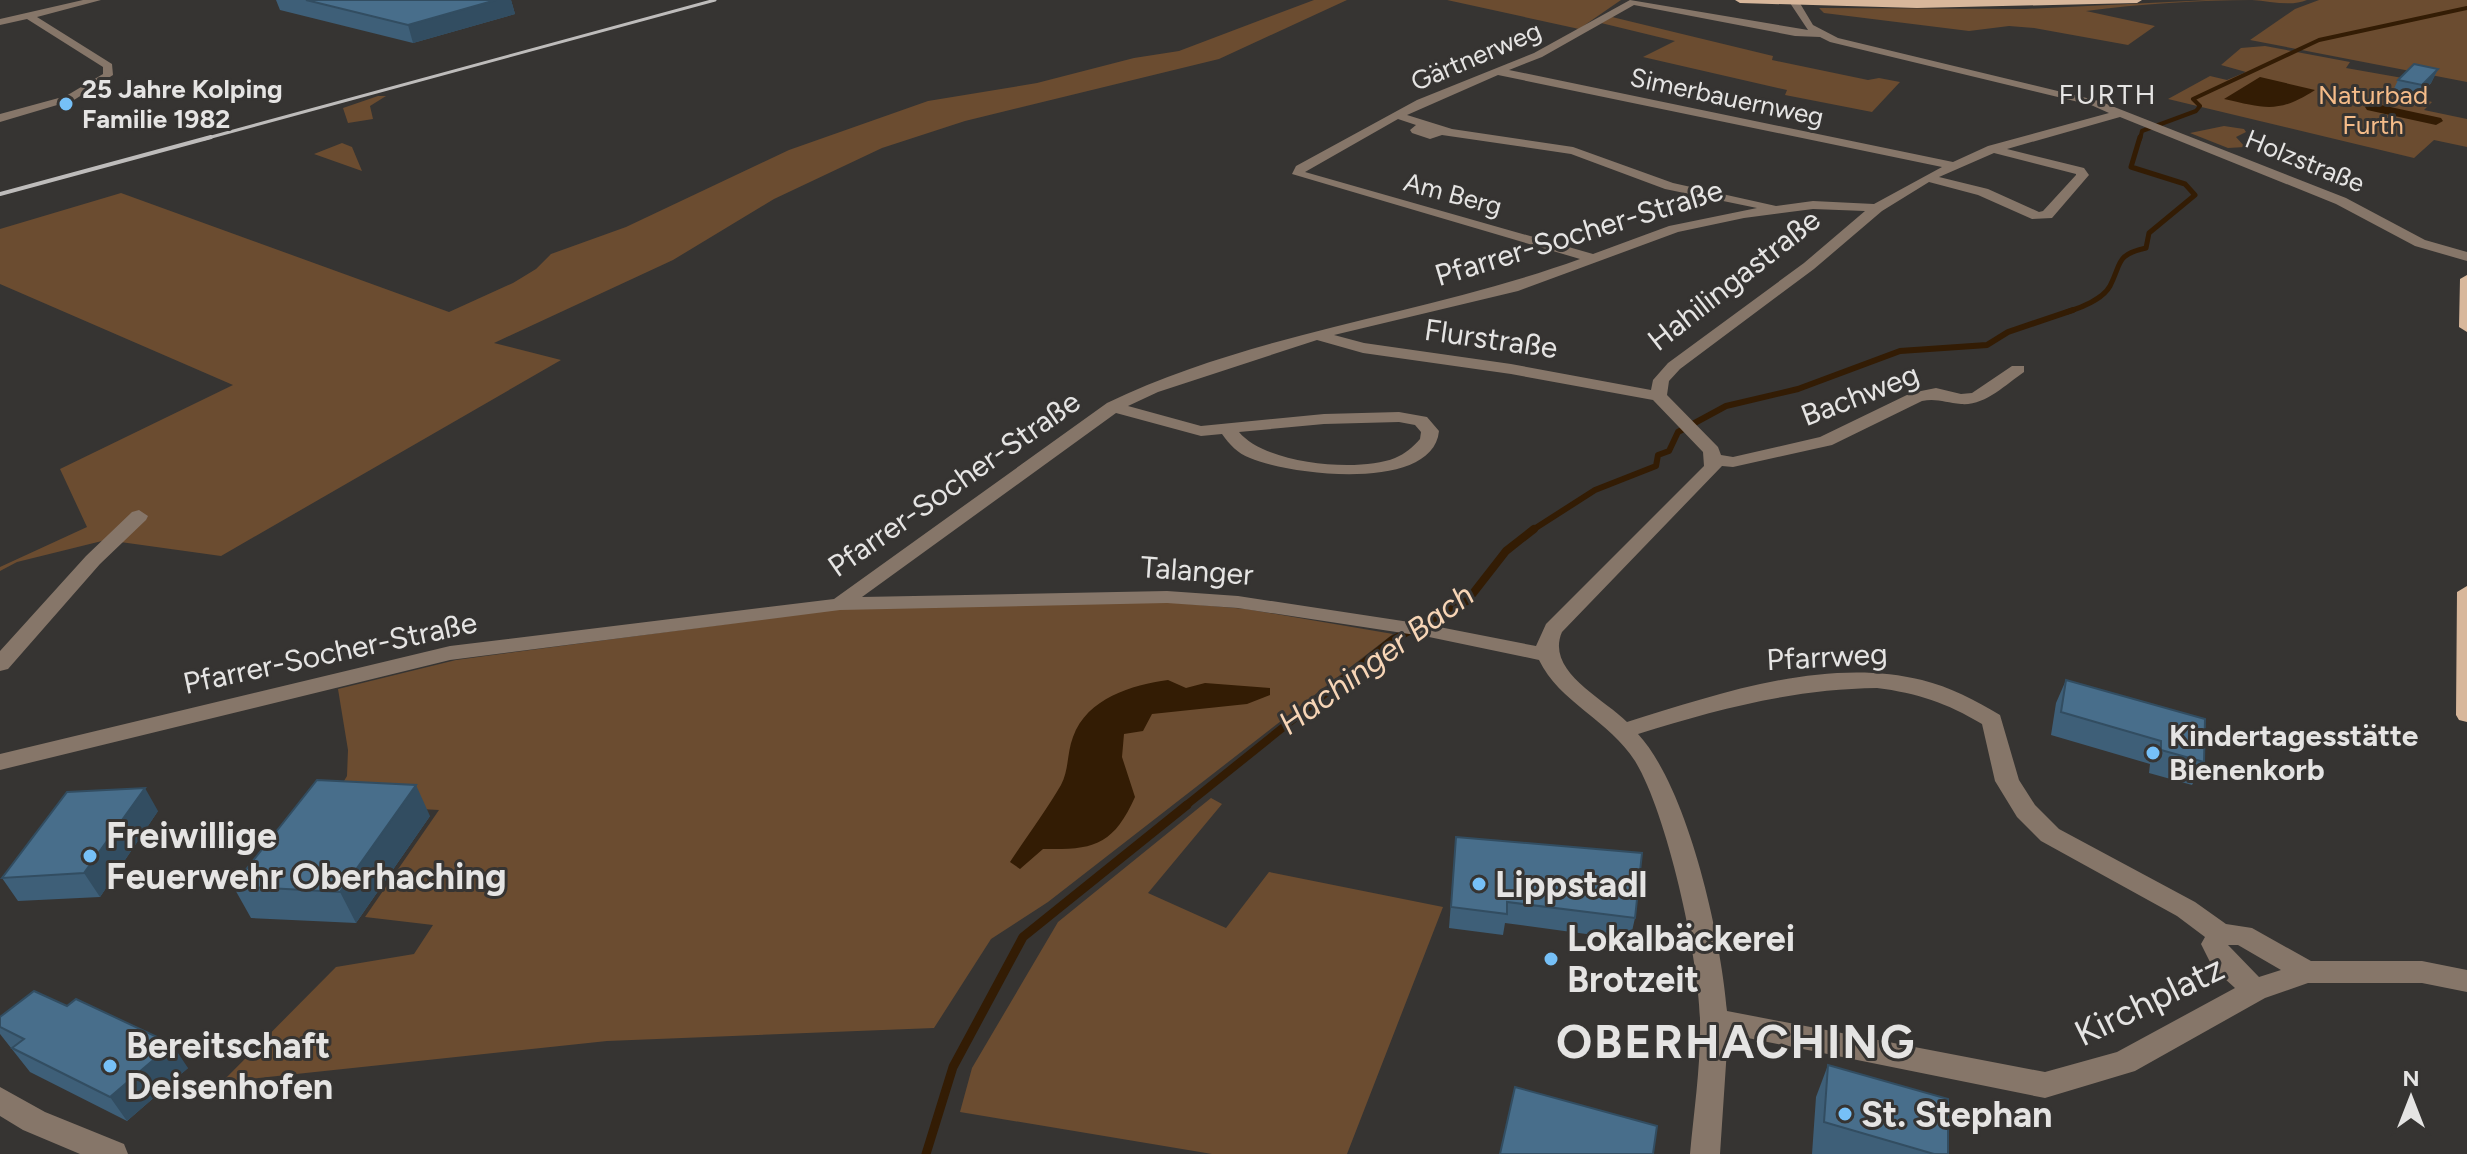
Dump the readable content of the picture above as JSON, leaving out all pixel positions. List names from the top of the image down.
{
  "streets": {
    "street": [
      "Gärtnerweg",
      "Simerbauernweg",
      "Holzstraße",
      "Am Berg",
      "Pfarrer-Socher-Straße",
      "Hahilingastraße",
      "Flurstraße",
      "Bachweg",
      "Talanger",
      "Pfarrweg",
      "Kirchplatz"
    ]
  },
  "crossings": [
    ["Gärtnerweg", "Simerbauernweg"],
    ["Gärtnerweg", "Holzstraße"],
    ["Gärtnerweg", "Am Berg"],
    ["Gärtnerweg", "Hahilingastraße"],
    ["Simerbauernweg", "Hahilingastraße"],
    ["Holzstraße", "Hahilingastraße"],
    ["Am Berg", "Pfarrer-Socher-Straße"],
    ["Pfarrer-Socher-Straße", "Hahilingastraße"],
    ["Pfarrer-Socher-Straße", "Flurstraße"],
    ["Pfarrer-Socher-Straße", "Talanger"],
    ["Hahilingastraße", "Flurstraße"],
    ["Hahilingastraße", "Bachweg"],
    ["Pfarrweg", "Kirchplatz"]
  ],
  "districts": ["FURTH", "OBERHACHING"],
  "water": ["Hachinger Bach"],
  "parks": ["Naturbad Furth"],
  "places": [
    "25 Jahre Kolping Familie 1982",
    "Kindertagesstätte Bienenkorb",
    "Freiwillige Feuerwehr Oberhaching",
    "Lippstadl",
    "Lokalbäckerei Brotzeit",
    "Bereitschaft Deisenhofen",
    "St. Stephan"
  ],
  "north": "top"
}
